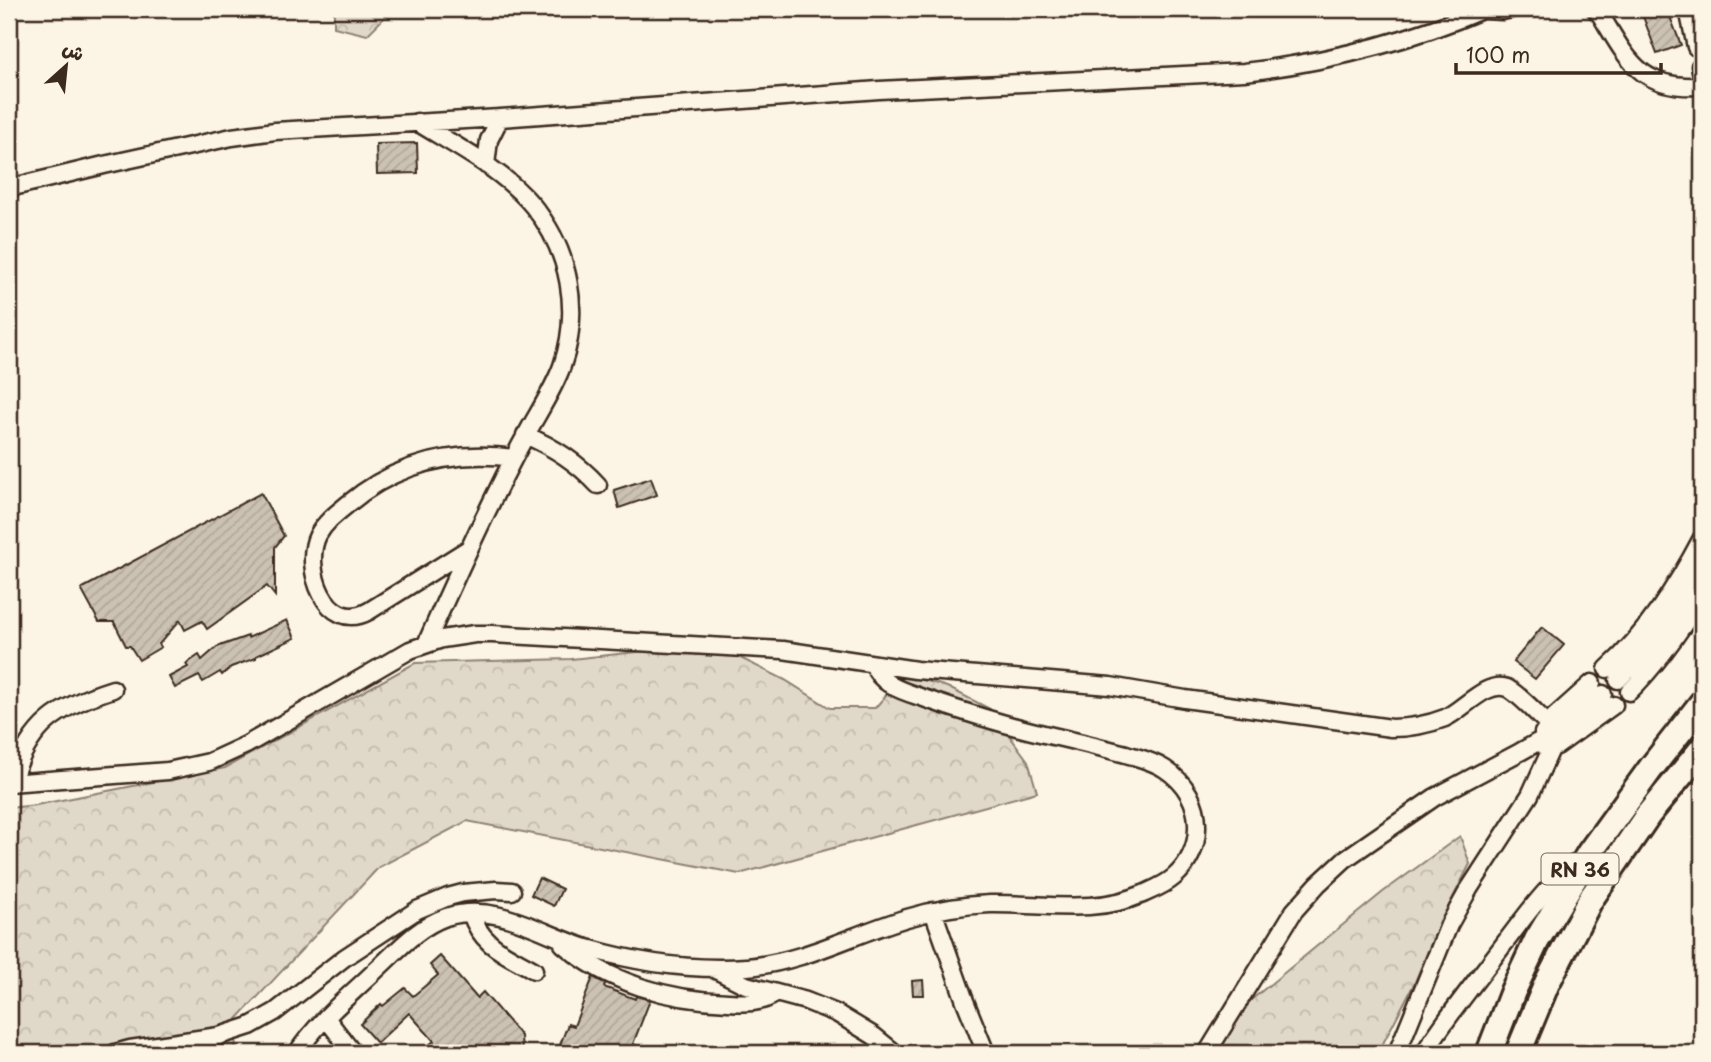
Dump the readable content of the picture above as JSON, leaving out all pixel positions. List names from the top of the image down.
{
  "streets": {
    "highway": ["RN 36"]
  },
  "scale_bar": "100 m",
  "north": "top right"
}
